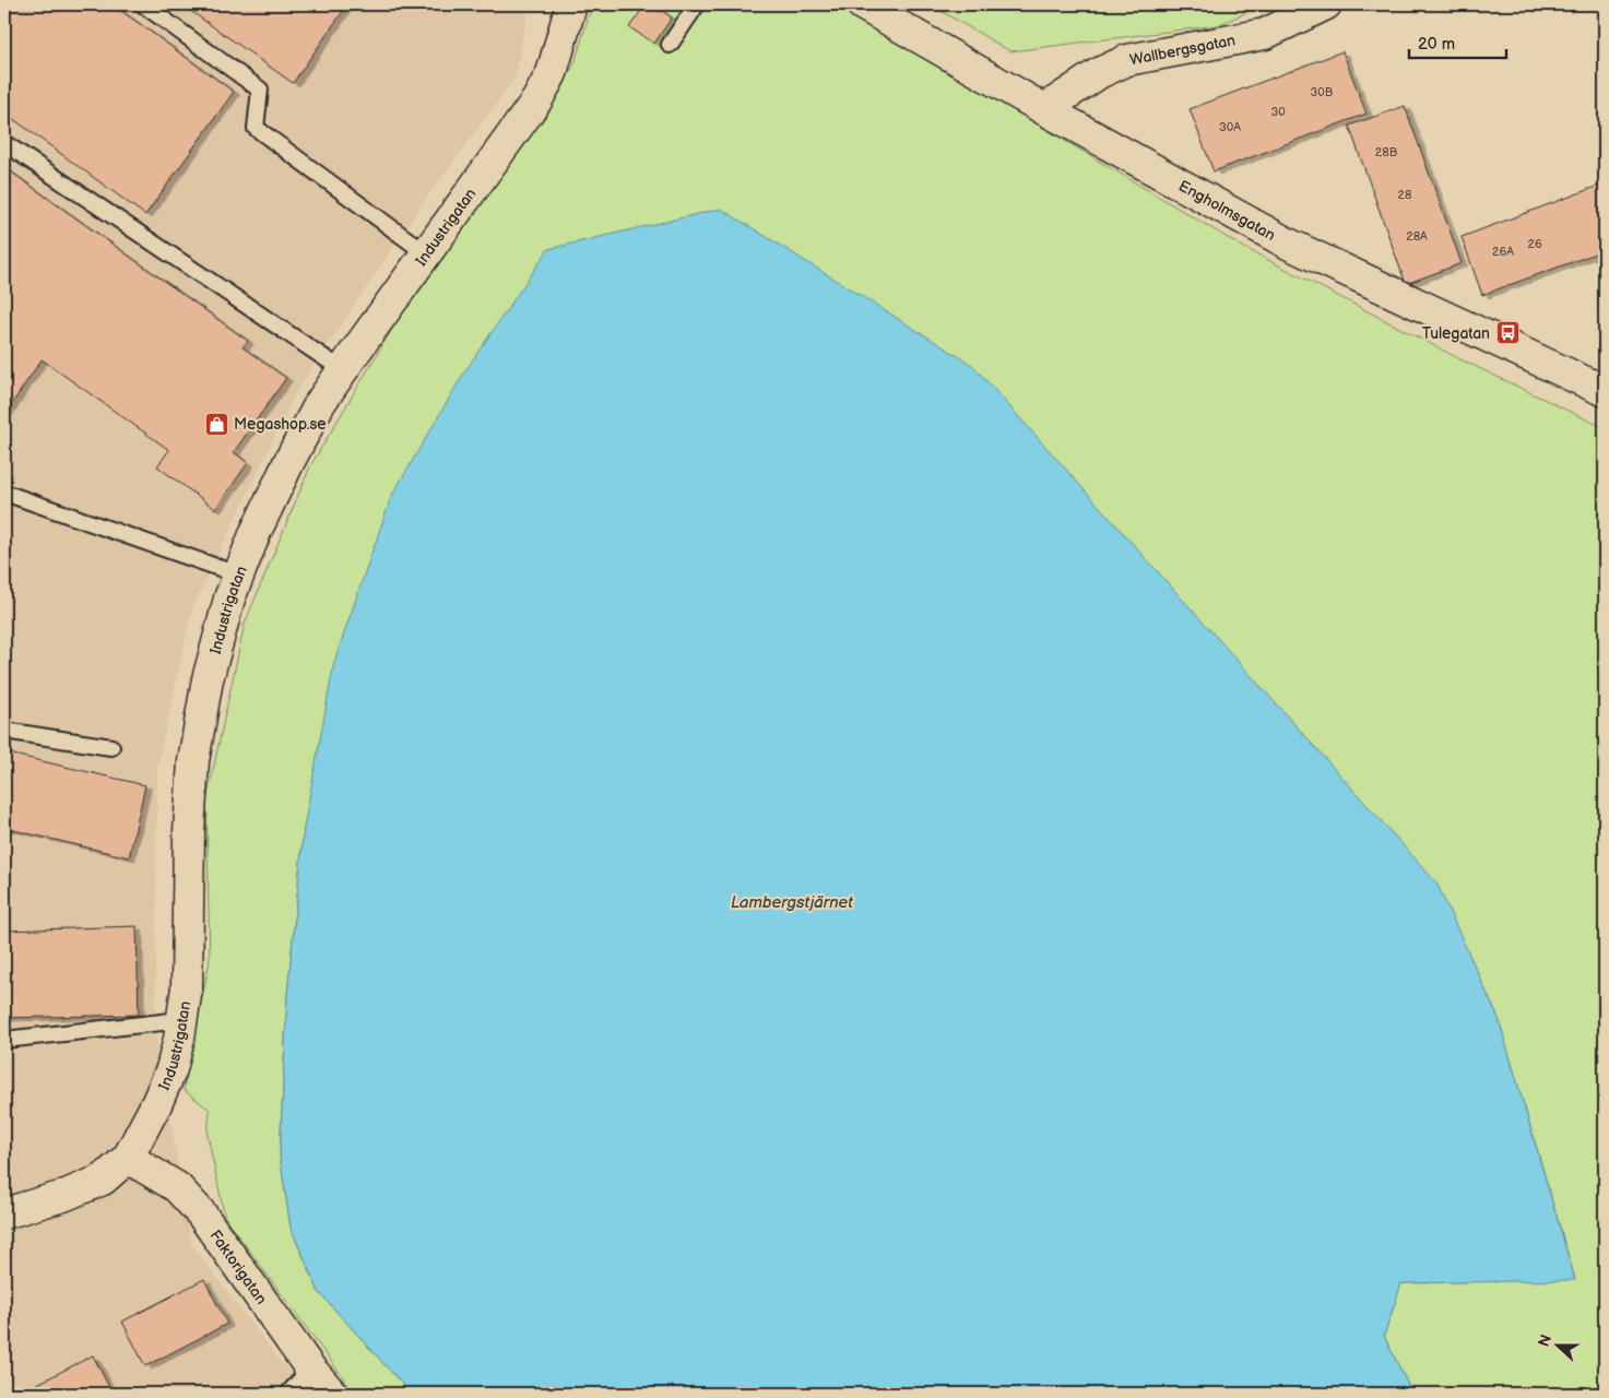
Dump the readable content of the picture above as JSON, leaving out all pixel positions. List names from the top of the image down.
{
  "streets": {
    "street": [
      "Wallbergsgatan",
      "Engholmsgatan",
      "Industrigatan",
      "Faktorigatan"
    ]
  },
  "crossings": [
    ["Wallbergsgatan", "Engholmsgatan"],
    ["Industrigatan", "Faktorigatan"]
  ],
  "water": ["Lambergstjärnet"],
  "places": {
    "bus stop": ["Tulegatan"],
    "shop": ["Megashop.se"]
  },
  "house_numbers": [
    "30B",
    "30",
    "30A",
    "28B",
    "28",
    "28A",
    "26",
    "26A"
  ],
  "scale_bar": "20 m",
  "north": "left"
}
